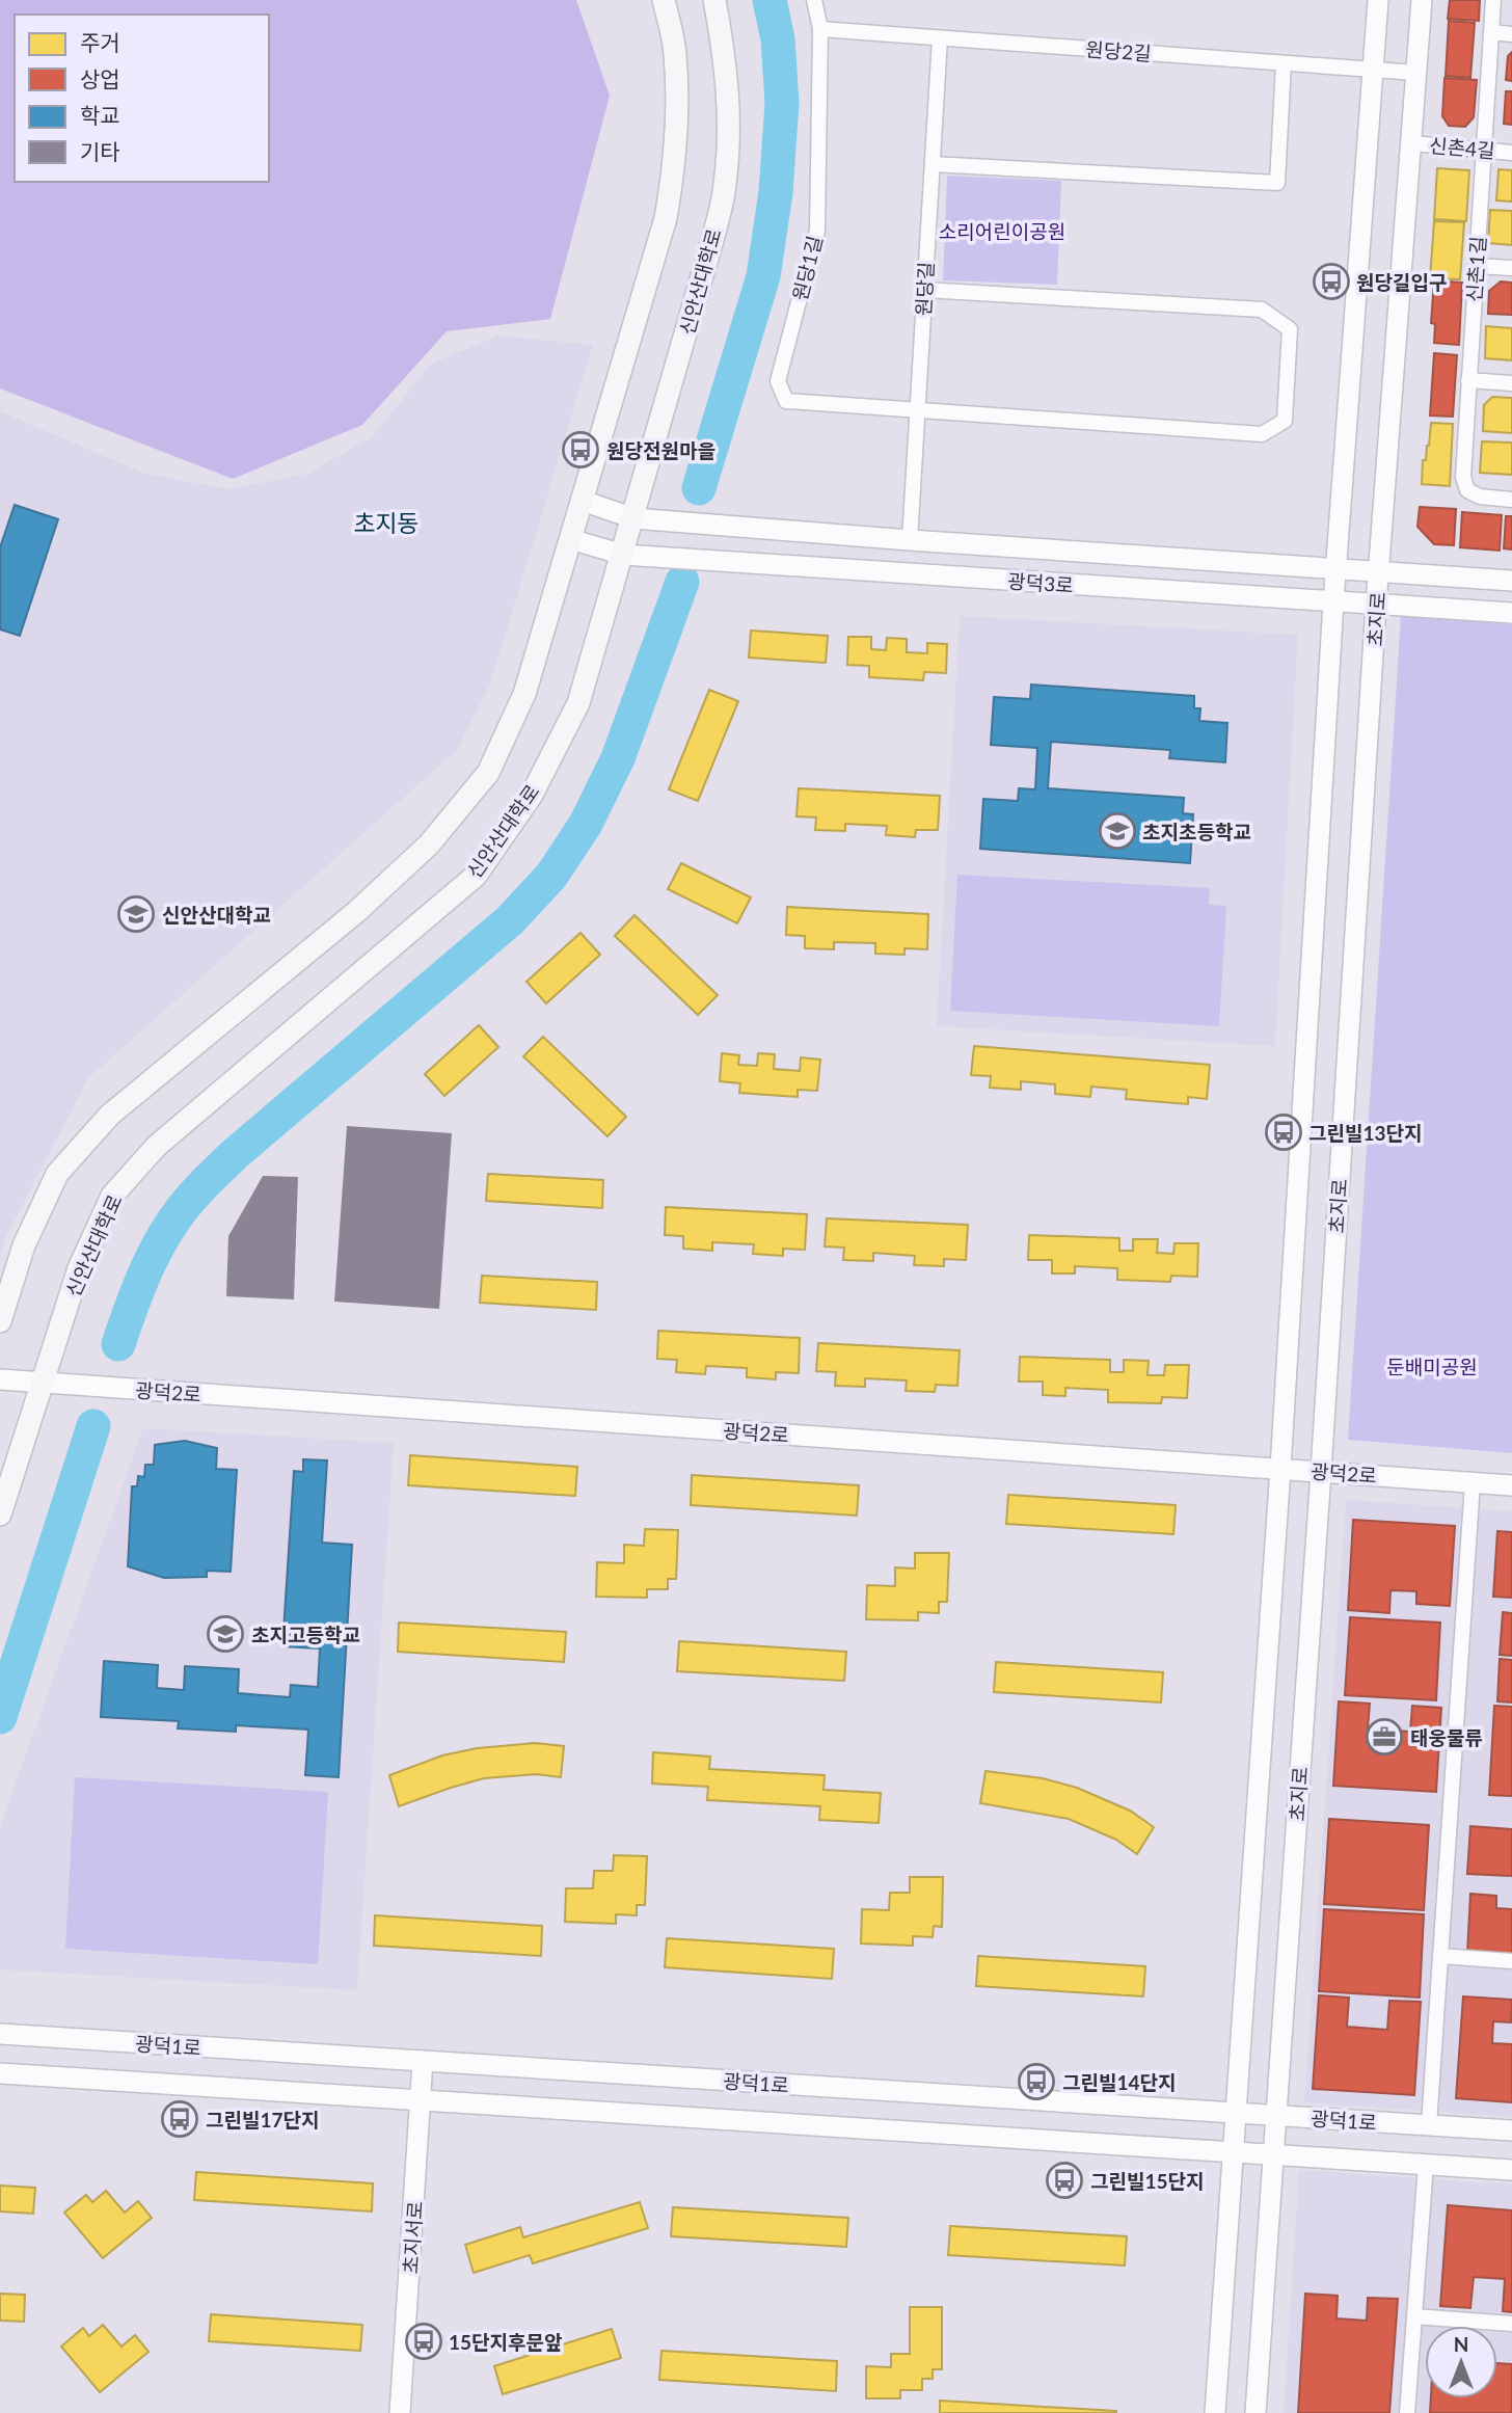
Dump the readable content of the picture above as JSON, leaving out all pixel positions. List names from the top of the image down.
{
  "streets": {
    "main road": ["신안산대학로"],
    "street": [
      "원당2길",
      "신촌4길",
      "원당1길",
      "신촌1길",
      "원당길",
      "광덕3로",
      "초지로",
      "광덕2로",
      "광덕1로",
      "초지서로"
    ]
  },
  "crossings": [
    ["원당2길", "원당1길"],
    ["원당2길", "원당길"],
    ["원당2길", "초지로"],
    ["신촌4길", "신촌1길"],
    ["신촌4길", "초지로"],
    ["원당1길", "원당길"],
    ["신안산대학로", "광덕3로"],
    ["신안산대학로", "광덕2로"],
    ["원당길", "광덕3로"],
    ["광덕3로", "초지로"],
    ["초지로", "광덕2로"],
    ["초지로", "광덕1로"],
    ["광덕1로", "초지서로"]
  ],
  "districts": ["초지동"],
  "parks": ["소리어린이공원", "둔배미공원"],
  "places": {
    "bus stop": [
      "원당길입구",
      "원당전원마을",
      "그린빌13단지",
      "그린빌14단지",
      "그린빌17단지",
      "그린빌15단지",
      "15단지후문앞"
    ],
    "school or university": ["초지초등학교", "신안산대학교", "초지고등학교"],
    "office": ["태웅물류"]
  },
  "legend": [
    "주거",
    "상업",
    "학교",
    "기타"
  ],
  "north": "top"
}
